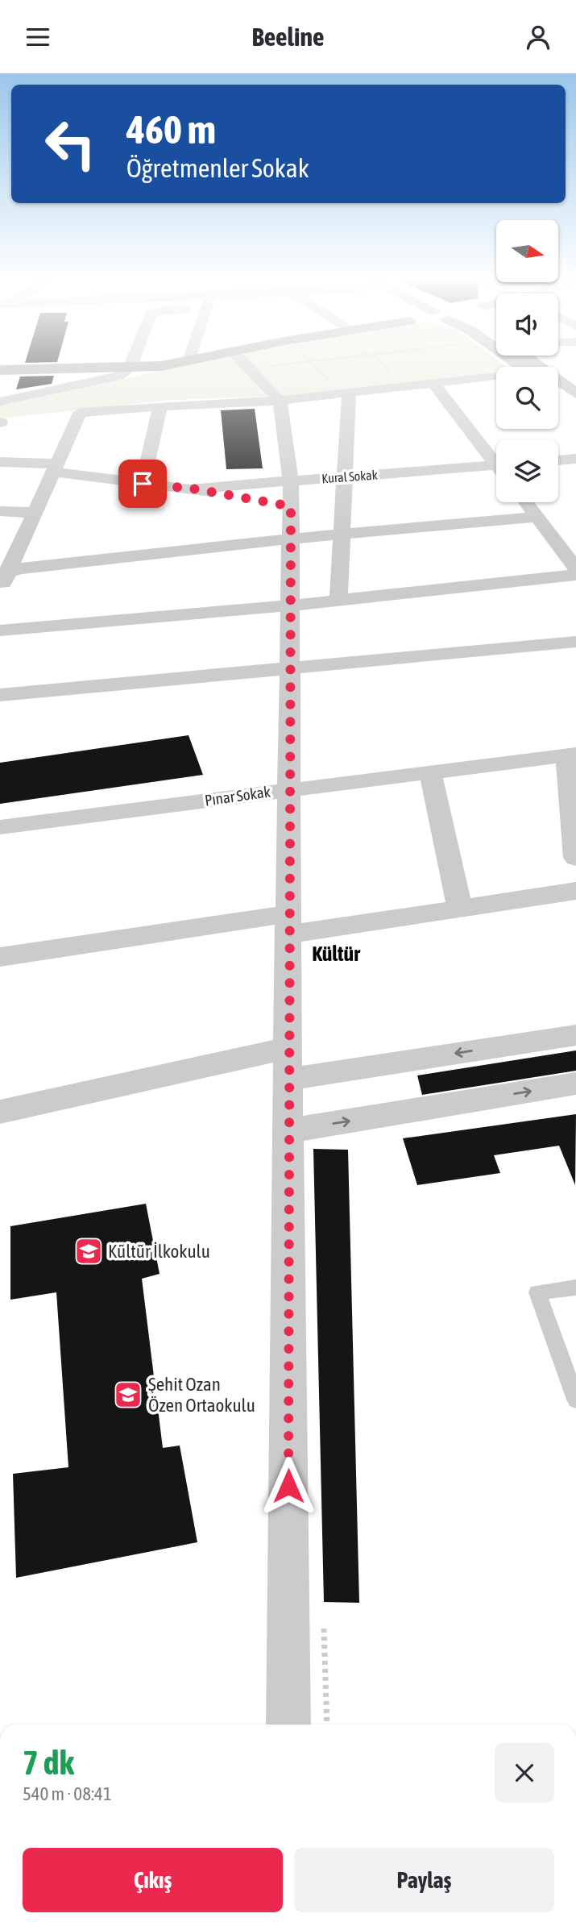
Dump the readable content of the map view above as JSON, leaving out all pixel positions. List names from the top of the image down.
{
  "streets": {
    "street": ["Kural Sokak", "Pınar Sokak"]
  },
  "districts": ["Kültür"],
  "places": {
    "school or university": ["Kültür İlkokulu", "Şehit Ozan Özen Ortaokulu"]
  },
  "north": "right",
  "page": {
    "header": "Beeline",
    "turn": ["460 m", "Öğretmenler Sokak"],
    "heading": ["7 dk", "540 m · 08:41"],
    "buttons": ["Çıkış", "Paylaş"]
  }
}
